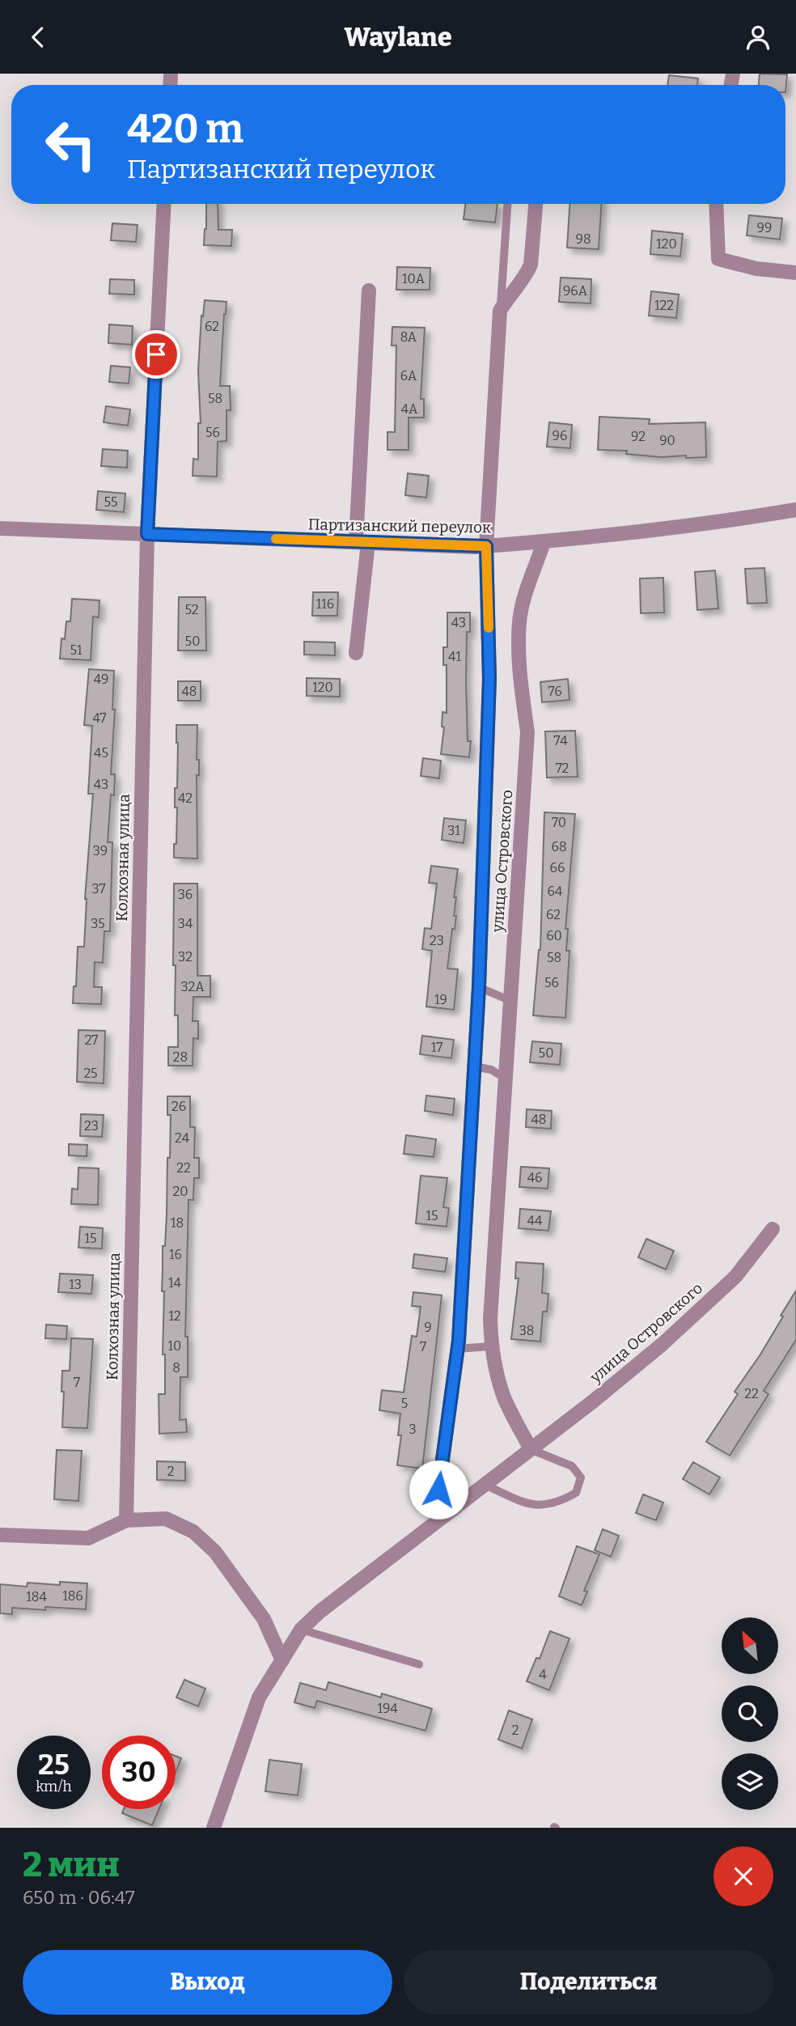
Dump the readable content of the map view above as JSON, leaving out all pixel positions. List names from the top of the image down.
{
  "streets": {
    "street": ["Партизанский переулок", "Колхозная улица", "улица Островского"]
  },
  "crossings": [
    ["Партизанский переулок", "Колхозная улица"],
    ["Партизанский переулок", "улица Островского"]
  ],
  "house_numbers": [
    "99",
    "98",
    "120",
    "10А",
    "96А",
    "122",
    "62",
    "8А",
    "6А",
    "58",
    "4А",
    "56",
    "96",
    "92",
    "90",
    "55",
    "116",
    "52",
    "43",
    "50",
    "51",
    "41",
    "49",
    "120",
    "48",
    "76",
    "47",
    "74",
    "45",
    "72",
    "43",
    "42",
    "70",
    "31",
    "68",
    "39",
    "66",
    "37",
    "64",
    "36",
    "62",
    "35",
    "34",
    "60",
    "23",
    "32",
    "58",
    "56",
    "32А",
    "19",
    "27",
    "17",
    "50",
    "28",
    "25",
    "26",
    "48",
    "23",
    "24",
    "22",
    "46",
    "20",
    "15",
    "44",
    "18",
    "15",
    "16",
    "14",
    "13",
    "12",
    "9",
    "38",
    "10",
    "7",
    "8",
    "7",
    "22",
    "5",
    "3",
    "2",
    "186",
    "184",
    "4",
    "194",
    "2"
  ],
  "north": "top left",
  "page": {
    "header": "Waylane",
    "turn": ["420 m", "Партизанский переулок"],
    "speed": "25 km/h",
    "limit": "30",
    "heading": ["2 мин", "650 m · 06:47"],
    "buttons": ["Выход", "Поделиться"]
  }
}
